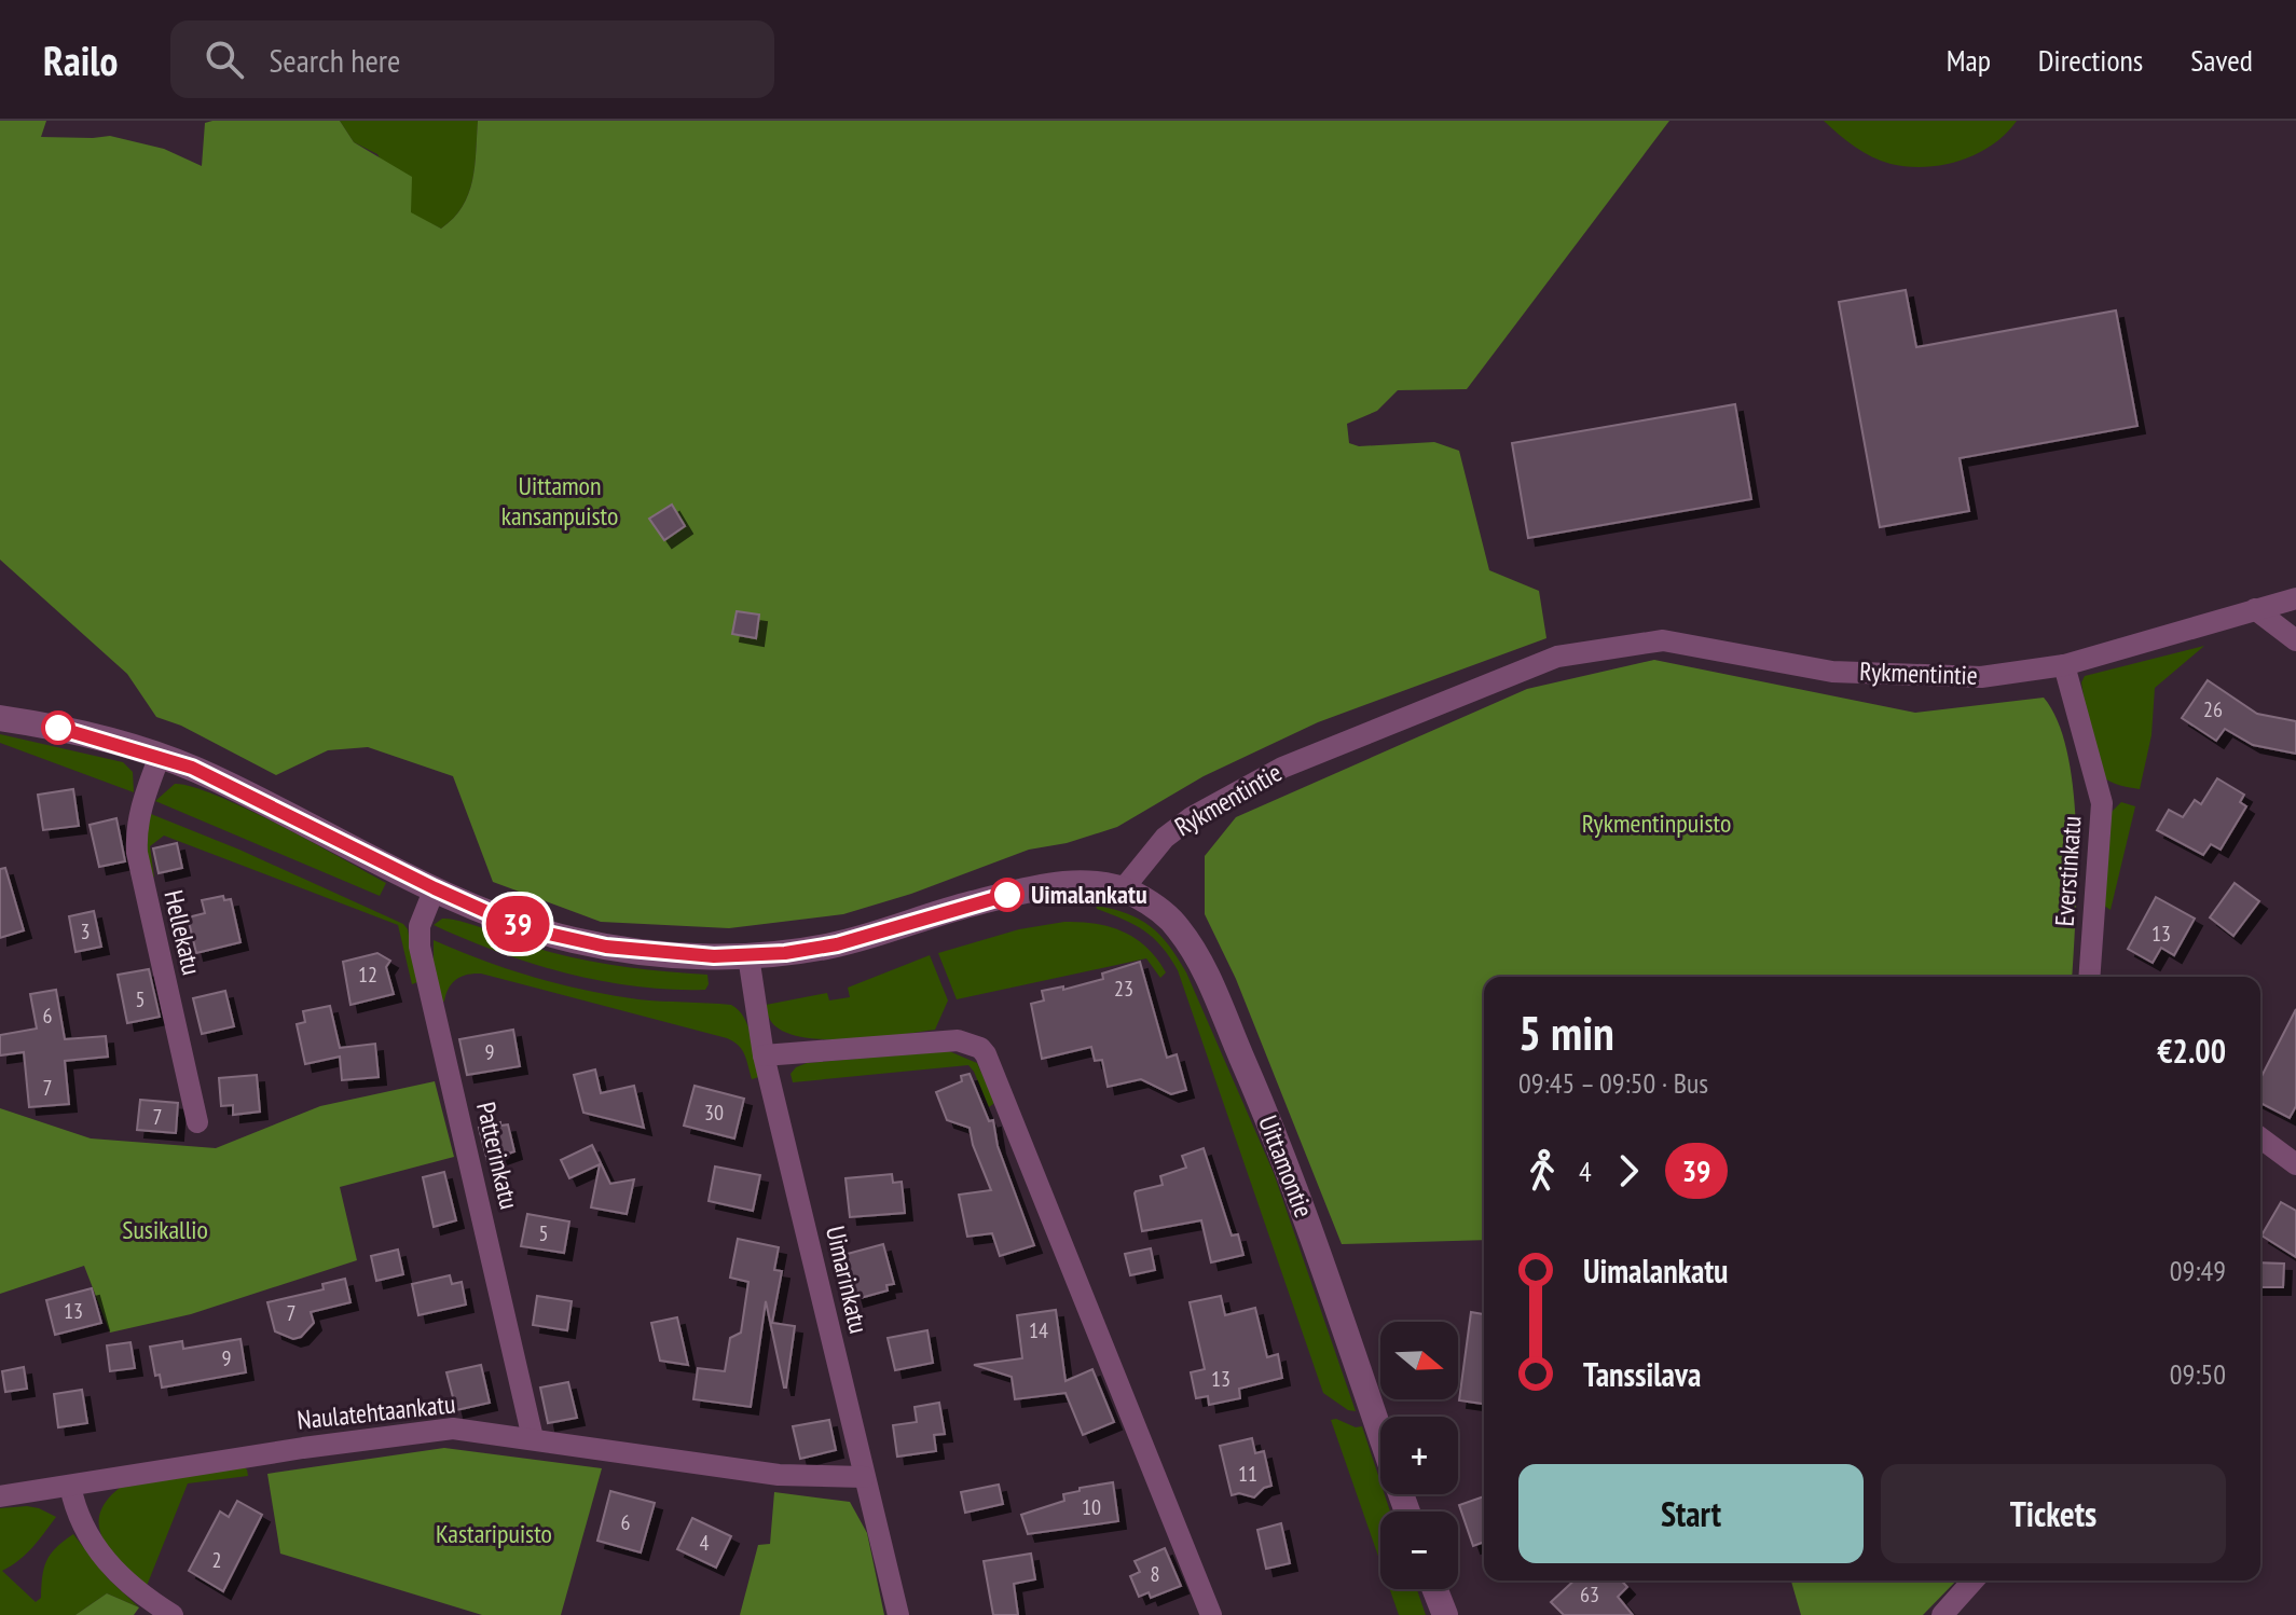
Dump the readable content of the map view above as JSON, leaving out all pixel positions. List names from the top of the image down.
{
  "streets": {
    "street": [
      "Rykmentintie",
      "Everstinkatu",
      "Hellekatu",
      "Patterinkatu",
      "Uittamontie",
      "Uimarinkatu",
      "Naulatehtaankatu"
    ]
  },
  "crossings": [
    ["Rykmentintie", "Everstinkatu"],
    ["Rykmentintie", "Uittamontie"],
    ["Patterinkatu", "Naulatehtaankatu"],
    ["Uimarinkatu", "Naulatehtaankatu"]
  ],
  "parks": [
    "Uittamon kansanpuisto",
    "Rykmentinpuisto",
    "Susikallio",
    "Kastaripuisto"
  ],
  "places": ["Uimalankatu"],
  "lines": ["bus line 39"],
  "house_numbers": [
    "26",
    "3",
    "13",
    "12",
    "23",
    "5",
    "6",
    "9",
    "7",
    "30",
    "7",
    "5",
    "13",
    "7",
    "14",
    "9",
    "13",
    "11",
    "10",
    "6",
    "4",
    "2",
    "8",
    "63"
  ],
  "north": "right",
  "page": {
    "header": "Railo",
    "search": "Search here",
    "nav": ["Map", "Directions", "Saved"],
    "on_map": "39",
    "heading": ["5 min", "09:45 – 09:50 · Bus", "€2.00"],
    "legs": ["4", "39"],
    "list": [
      {
        "name": "Uimalankatu",
        "value": "09:49"
      },
      {
        "name": "Tanssilava",
        "value": "09:50"
      }
    ],
    "map_buttons": ["+", "−"],
    "buttons": ["Start", "Tickets"]
  }
}
